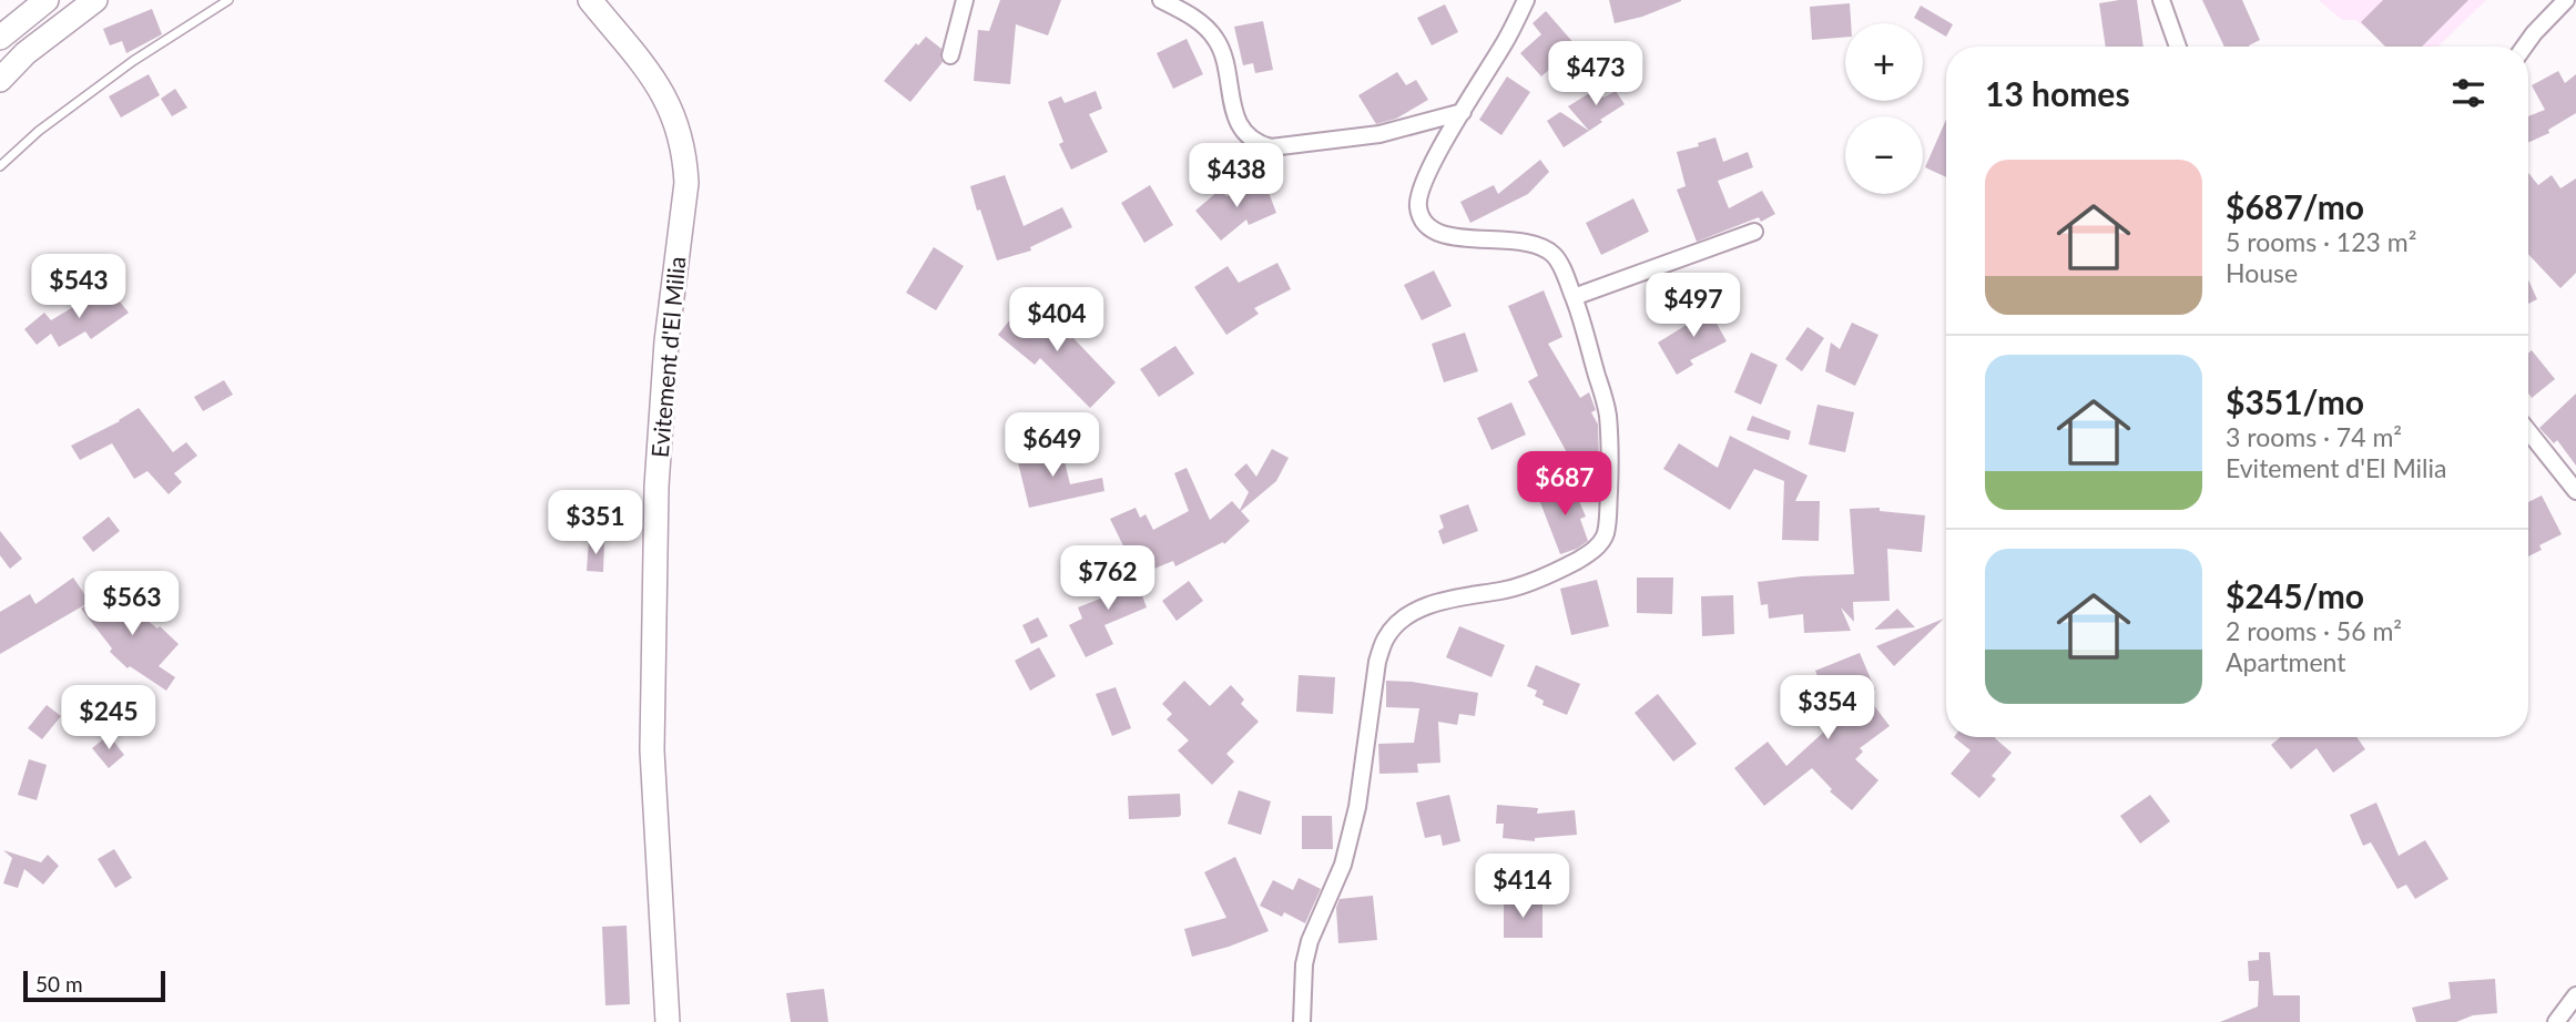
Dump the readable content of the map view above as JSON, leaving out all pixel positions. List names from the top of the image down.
{
  "streets": {
    "main road": ["Evitement d'El Milia"]
  },
  "scale_bar": "50 m",
  "page": {
    "map_buttons": ["+", "−"],
    "price": [
      "$473",
      "$438",
      "$543",
      "$497",
      "$404",
      "$649",
      "$687",
      "$351",
      "$762",
      "$563",
      "$354",
      "$245",
      "$414"
    ],
    "heading": "13 homes",
    "list": [
      {
        "name": "$687/mo",
        "note": "5 rooms · 123 m² · House"
      },
      {
        "name": "$351/mo",
        "note": "3 rooms · 74 m² · Evitement d'El Milia"
      },
      {
        "name": "$245/mo",
        "note": "2 rooms · 56 m² · Apartment"
      }
    ],
    "scale": "50 m"
  }
}
